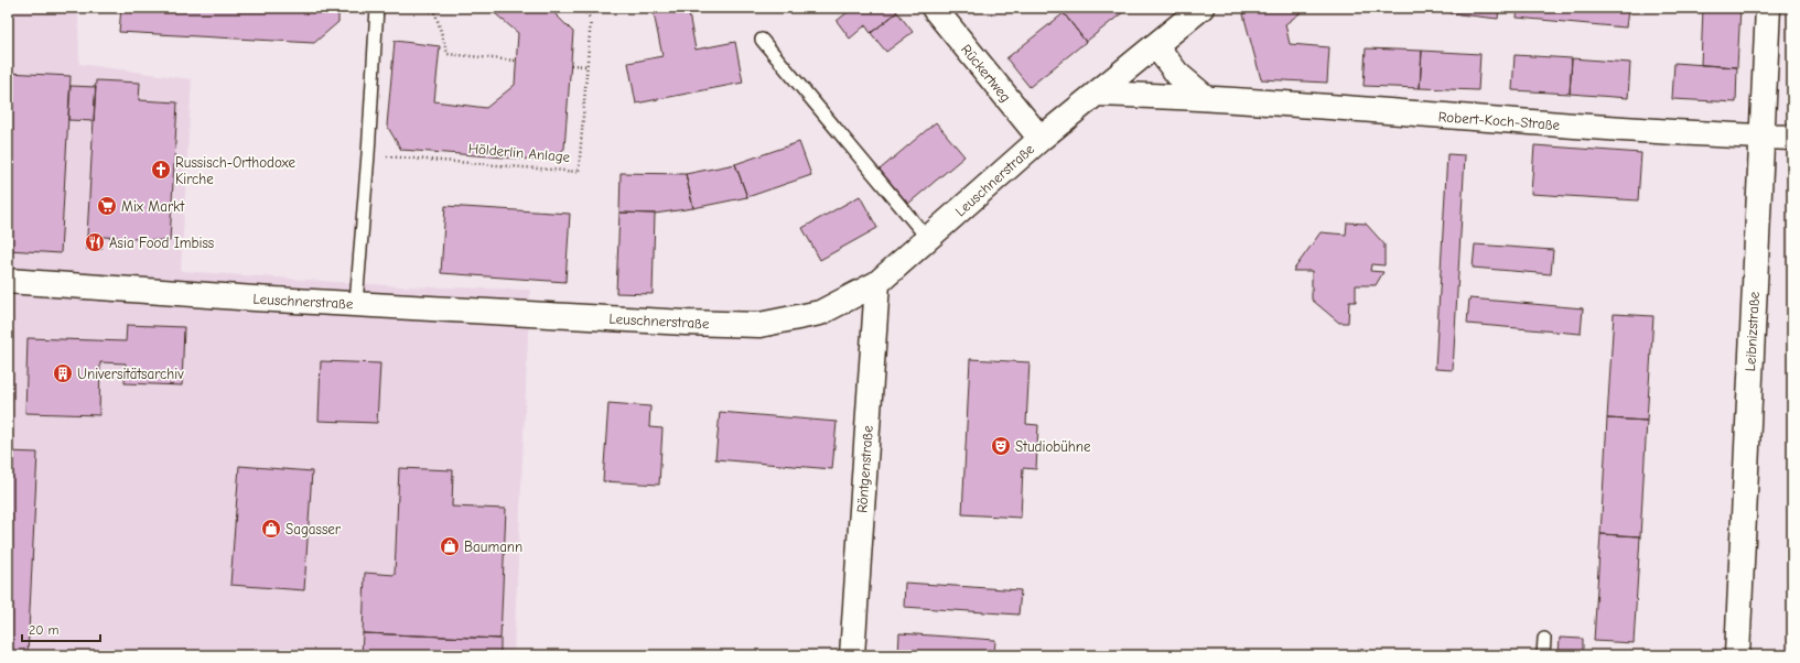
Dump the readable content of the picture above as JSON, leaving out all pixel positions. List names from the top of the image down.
{
  "streets": {
    "street": [
      "Rückertweg",
      "Robert-Koch-Straße",
      "Leuschnerstraße",
      "Leibnizstraße",
      "Röntgenstraße"
    ],
    "path": ["Hölderlin Anlage"]
  },
  "crossings": [
    ["Rückertweg", "Leuschnerstraße"],
    ["Robert-Koch-Straße", "Leuschnerstraße"],
    ["Robert-Koch-Straße", "Leibnizstraße"],
    ["Leuschnerstraße", "Röntgenstraße"]
  ],
  "places": {
    "church": ["Russisch-Orthodoxe Kirche"],
    "supermarket": ["Mix Markt"],
    "restaurant": ["Asia Food Imbiss"],
    "building": ["Universitätsarchiv"],
    "theatre": ["Studiobühne"],
    "shop": ["Sagasser", "Baumann"]
  },
  "scale_bar": "20 m"
}
